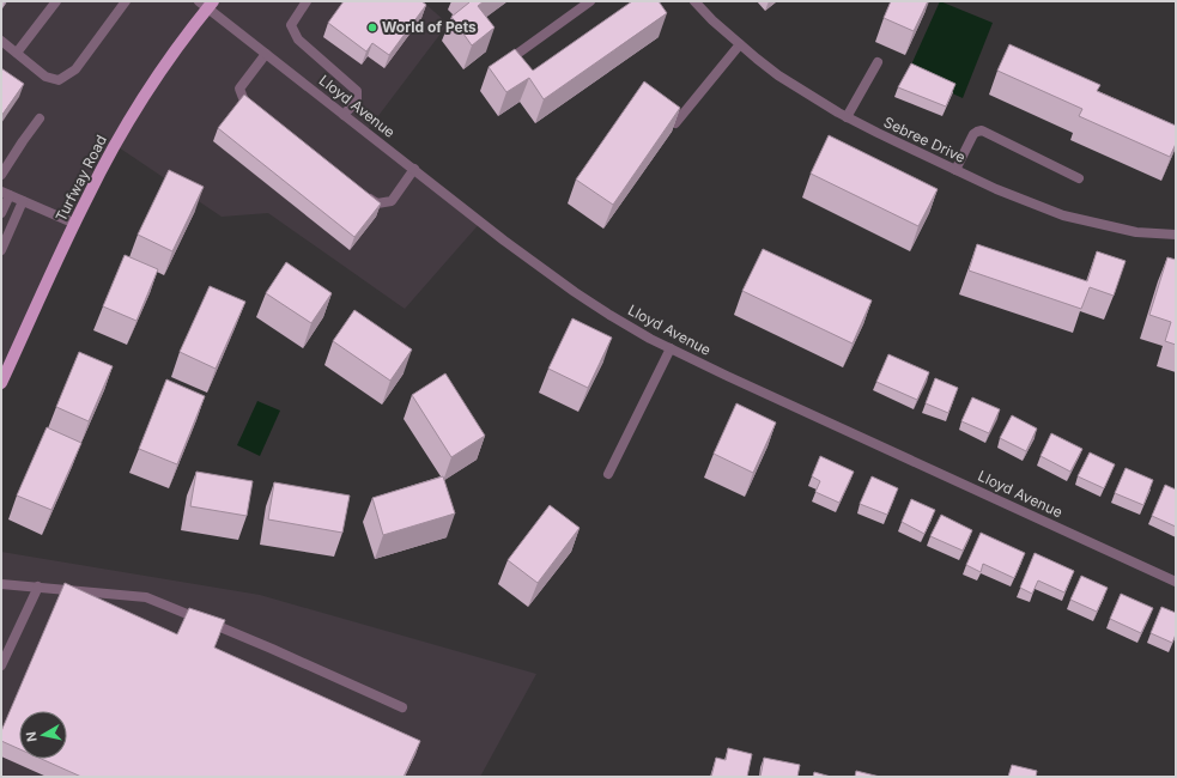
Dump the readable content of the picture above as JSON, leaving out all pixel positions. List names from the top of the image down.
{
  "streets": {
    "main road": ["Turfway Road"],
    "street": ["Lloyd Avenue", "Sebree Drive"]
  },
  "crossings": [
    ["Lloyd Avenue", "Turfway Road"]
  ],
  "places": ["World of Pets"],
  "north": "left"
}
